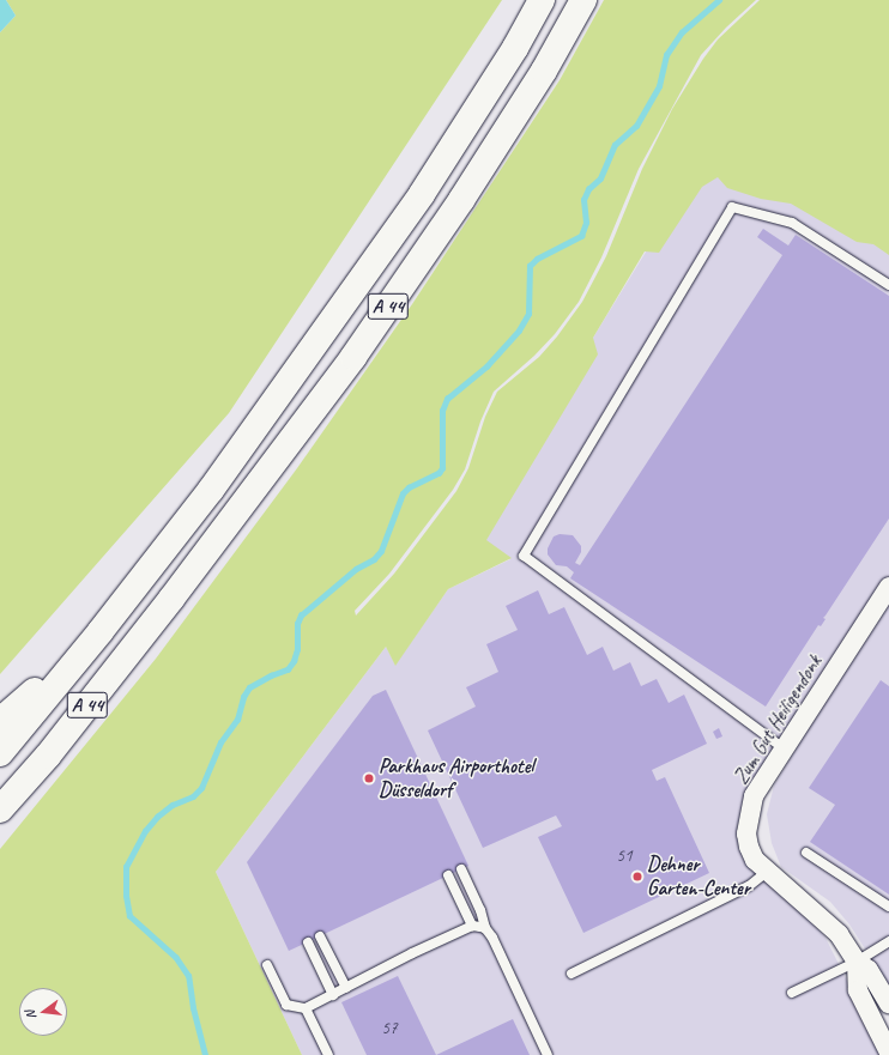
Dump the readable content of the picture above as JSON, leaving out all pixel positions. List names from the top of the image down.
{
  "streets": {
    "highway": ["A 44"],
    "street": ["Zum Gut Heiligendonk"]
  },
  "places": ["Parkhaus Airporthotel Düsseldorf", "Dehner Garten-Center"],
  "house_numbers": ["51", "57"],
  "north": "left"
}
